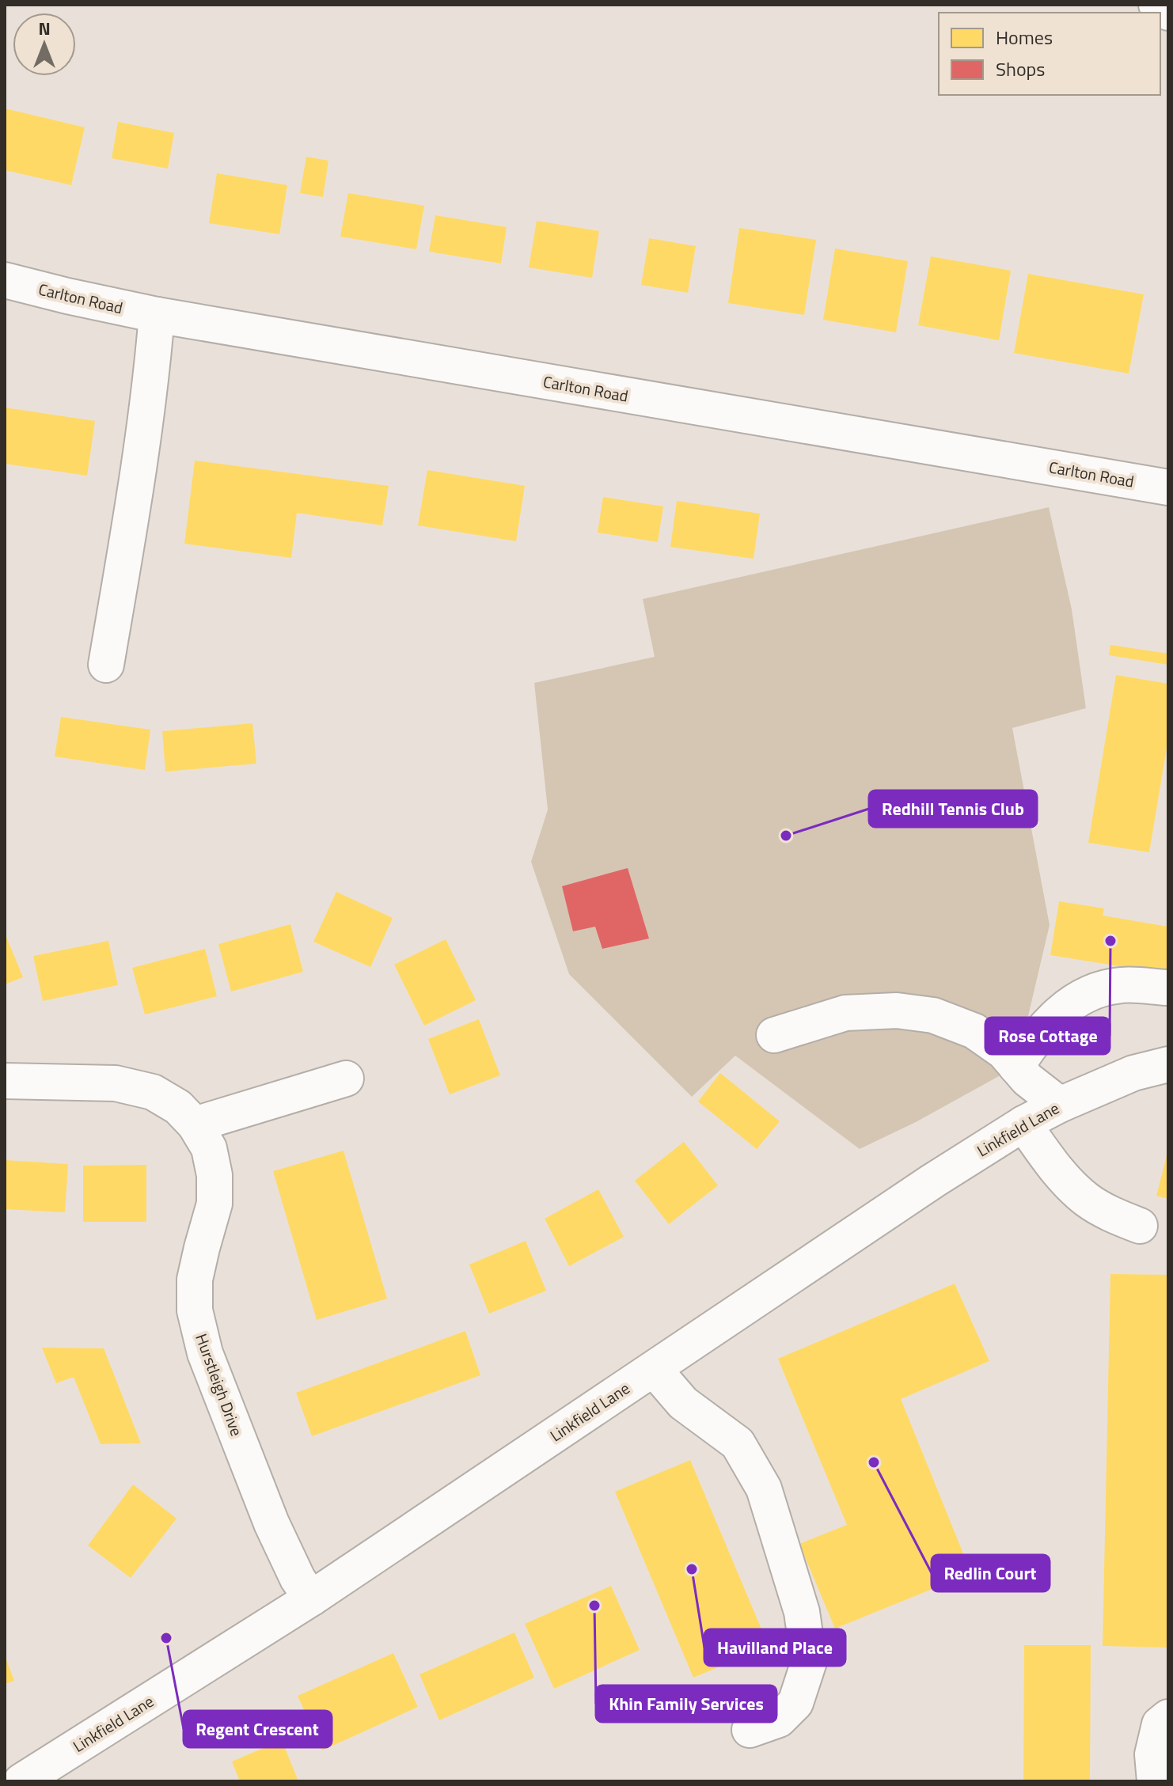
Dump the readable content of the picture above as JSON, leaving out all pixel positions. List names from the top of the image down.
{
  "streets": {
    "street": ["Carlton Road", "Linkfield Lane", "Hurstleigh Drive"]
  },
  "crossings": [
    ["Linkfield Lane", "Hurstleigh Drive"]
  ],
  "places": [
    "Redhill Tennis Club",
    "Rose Cottage",
    "Redlin Court",
    "Havilland Place",
    "Khin Family Services",
    "Regent Crescent"
  ],
  "legend": ["Homes", "Shops"],
  "north": "top"
}
